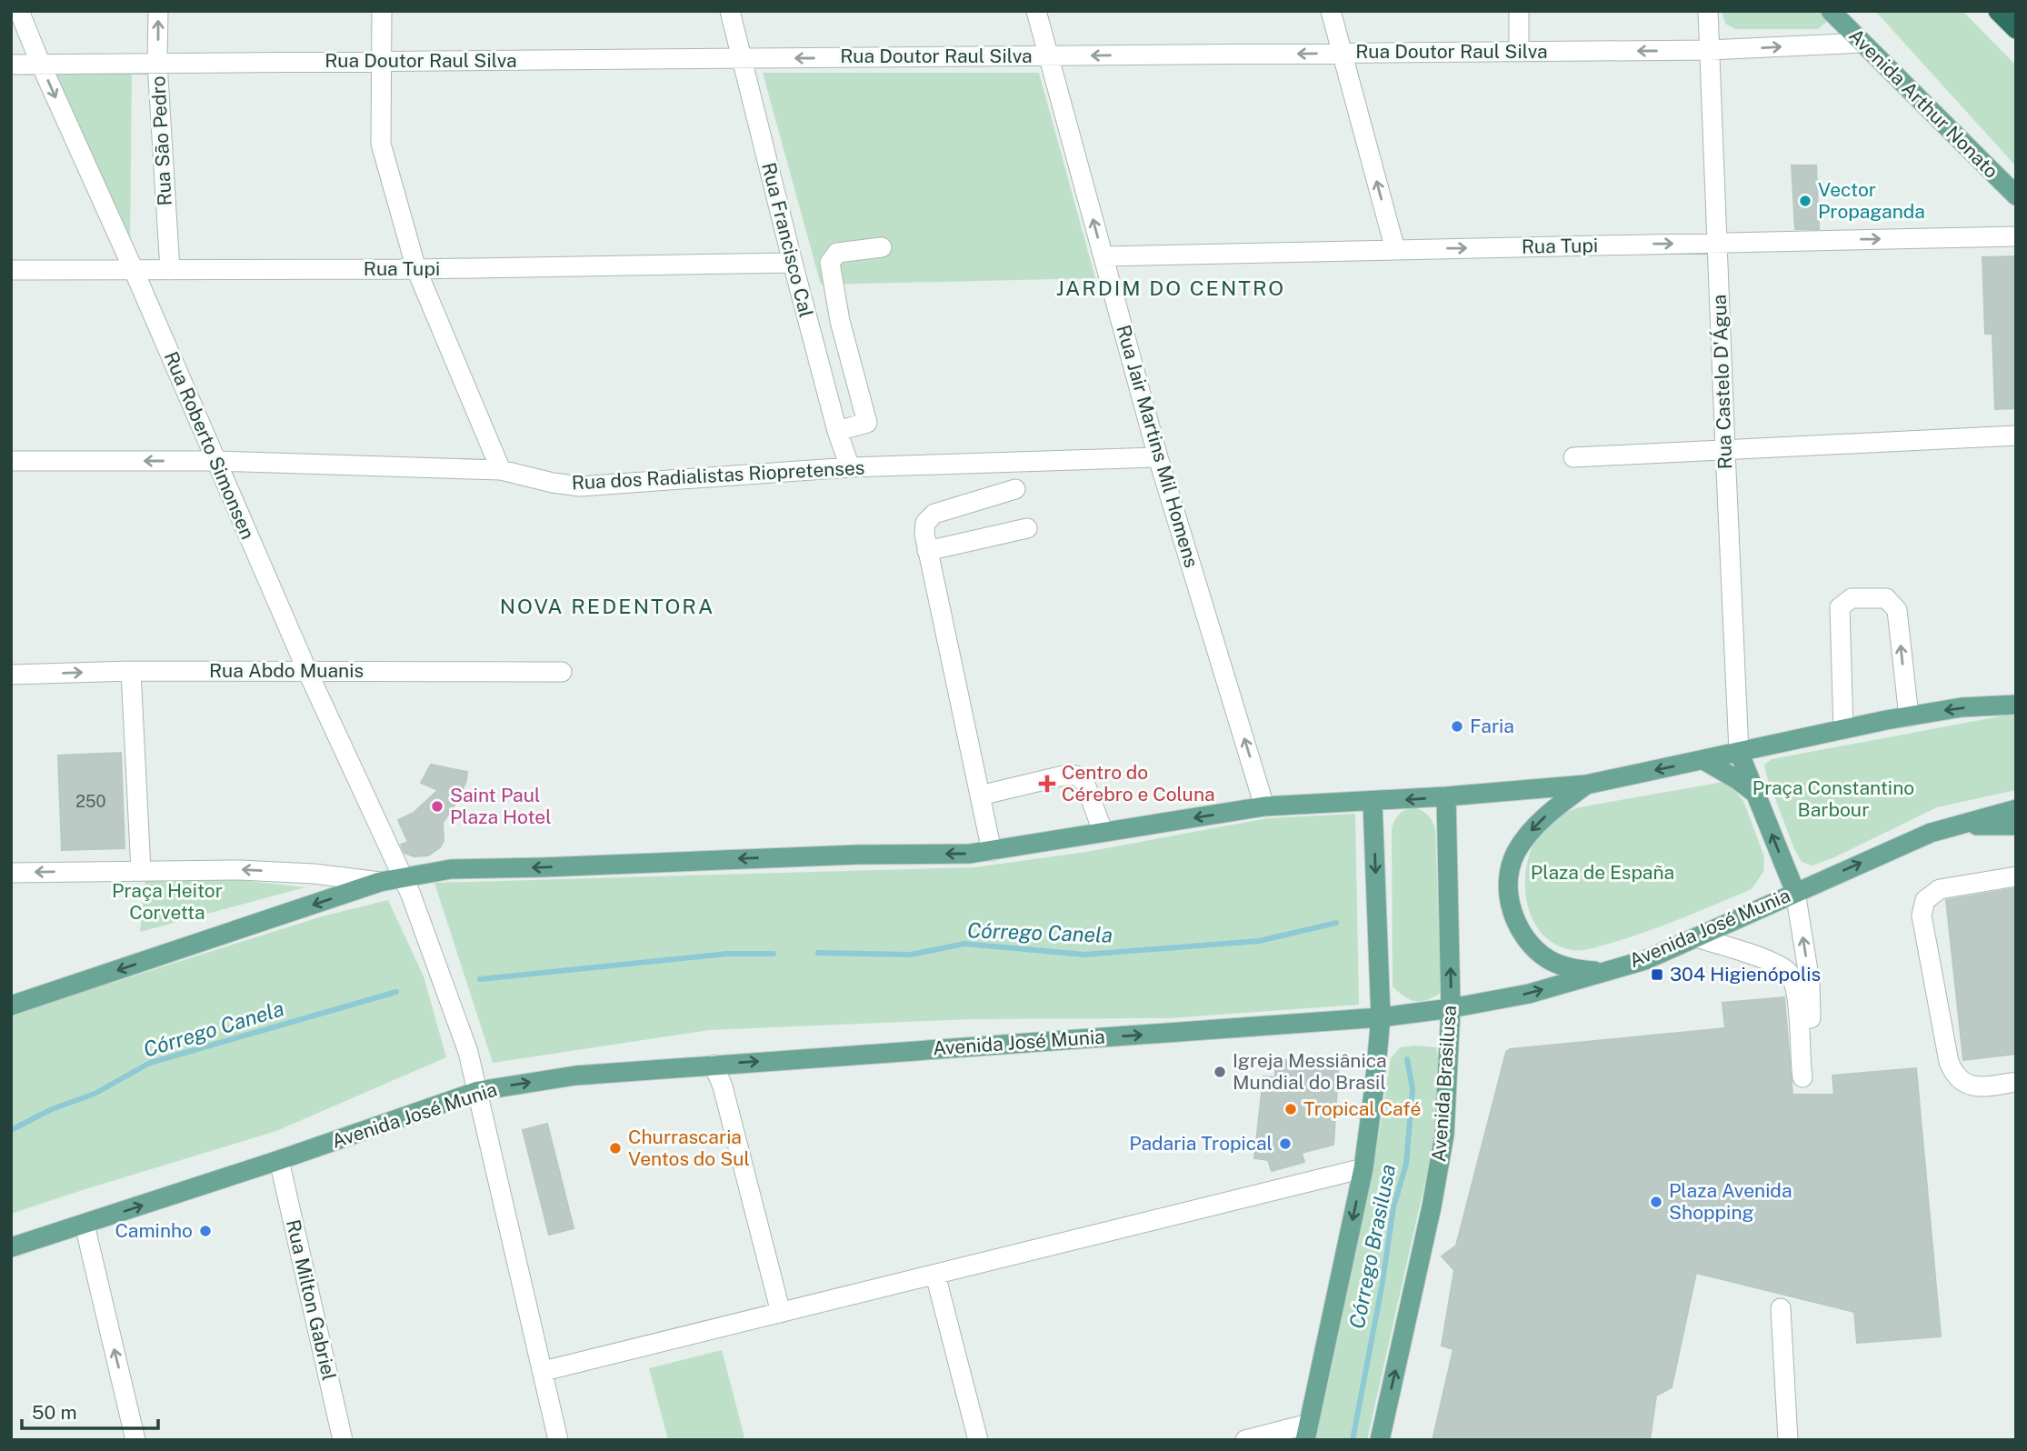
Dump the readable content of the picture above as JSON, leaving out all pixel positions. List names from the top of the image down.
{
  "streets": {
    "main road": ["Avenida Arthur Nonato", "Avenida José Munia", "Avenida Brasilusa"],
    "street": [
      "Rua Doutor Raul Silva",
      "Rua São Pedro",
      "Rua Francisco Cal",
      "Rua Tupi",
      "Rua Castelo D'Água",
      "Rua Roberto Simonsen",
      "Rua Jair Martins Mil Homens",
      "Rua dos Radialistas Riopretenses",
      "Rua Abdo Muanis",
      "Rua Milton Gabriel"
    ]
  },
  "crossings": [
    ["Rua Doutor Raul Silva", "Avenida Arthur Nonato"],
    ["Rua Doutor Raul Silva", "Rua São Pedro"],
    ["Rua Doutor Raul Silva", "Rua Francisco Cal"],
    ["Rua Doutor Raul Silva", "Rua Castelo D'Água"],
    ["Rua Doutor Raul Silva", "Rua Roberto Simonsen"],
    ["Rua Doutor Raul Silva", "Rua Jair Martins Mil Homens"],
    ["Rua São Pedro", "Rua Tupi"],
    ["Rua Francisco Cal", "Rua Tupi"],
    ["Rua Francisco Cal", "Rua dos Radialistas Riopretenses"],
    ["Rua Tupi", "Rua Castelo D'Água"],
    ["Rua Tupi", "Rua Roberto Simonsen"],
    ["Rua Tupi", "Rua Jair Martins Mil Homens"],
    ["Rua Roberto Simonsen", "Rua dos Radialistas Riopretenses"],
    ["Rua Roberto Simonsen", "Rua Abdo Muanis"],
    ["Rua Roberto Simonsen", "Avenida José Munia"],
    ["Rua Jair Martins Mil Homens", "Rua dos Radialistas Riopretenses"],
    ["Avenida José Munia", "Avenida Brasilusa"],
    ["Avenida José Munia", "Rua Milton Gabriel"]
  ],
  "one_way": ["Rua Tupi", "Rua Jair Martins Mil Homens", "Avenida José Munia"],
  "districts": ["JARDIM DO CENTRO", "NOVA REDENTORA"],
  "water": ["Córrego Canela", "Córrego Brasilusa"],
  "parks": ["Praça Constantino Barbour", "Plaza de España", "Praça Heitor Corvetta"],
  "places": {
    "other": [
      "Vector Propaganda",
      "Faria",
      "Saint Paul Plaza Hotel",
      "Igreja Messiânica Mundial do Brasil",
      "Tropical Café",
      "Padaria Tropical",
      "Churrascaria Ventos do Sul",
      "Plaza Avenida Shopping",
      "Caminho"
    ],
    "health": ["Centro do Cérebro e Coluna"],
    "transit": ["304 Higienópolis"]
  },
  "house_numbers": ["250"],
  "scale_bar": "50 m"
}
